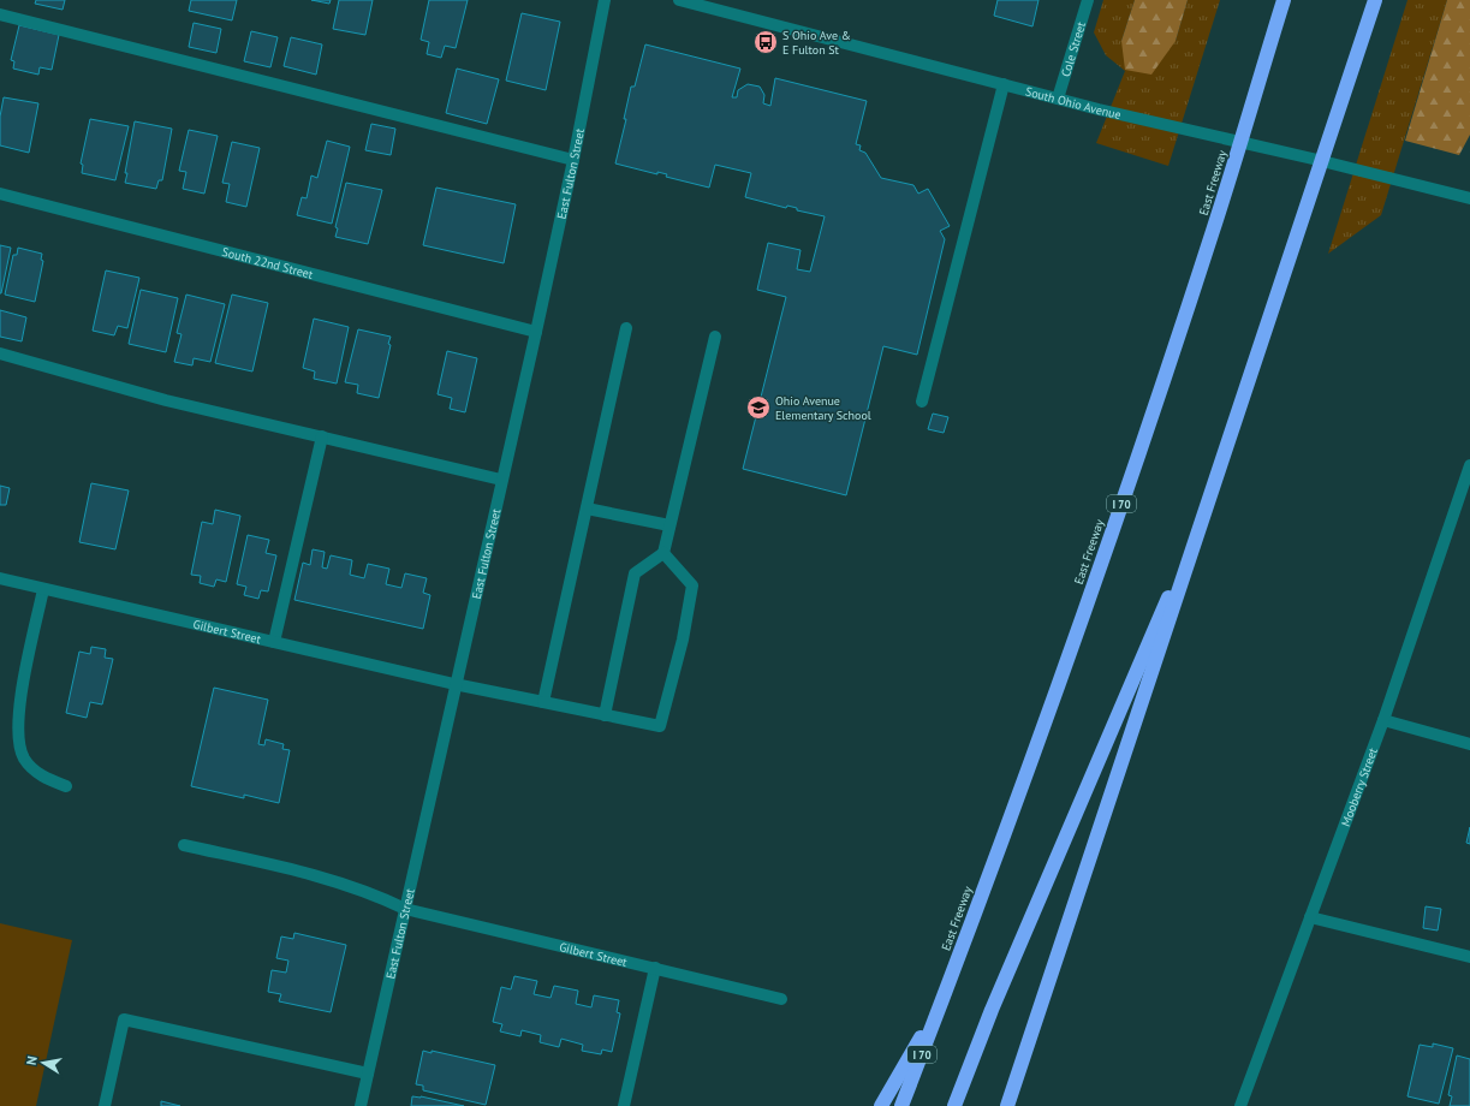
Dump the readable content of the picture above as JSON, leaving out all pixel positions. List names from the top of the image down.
{
  "streets": {
    "highway": ["East Freeway", "I 70"],
    "street": [
      "Cole Street",
      "South Ohio Avenue",
      "East Fulton Street",
      "South 22nd Street",
      "Gilbert Street",
      "Mooberry Street"
    ]
  },
  "crossings": [
    ["Cole Street", "South Ohio Avenue"],
    ["East Fulton Street", "South 22nd Street"],
    ["East Fulton Street", "Gilbert Street"]
  ],
  "places": {
    "bus stop": ["S Ohio Ave & E Fulton St"],
    "school or university": ["Ohio Avenue Elementary School"]
  },
  "north": "left"
}
